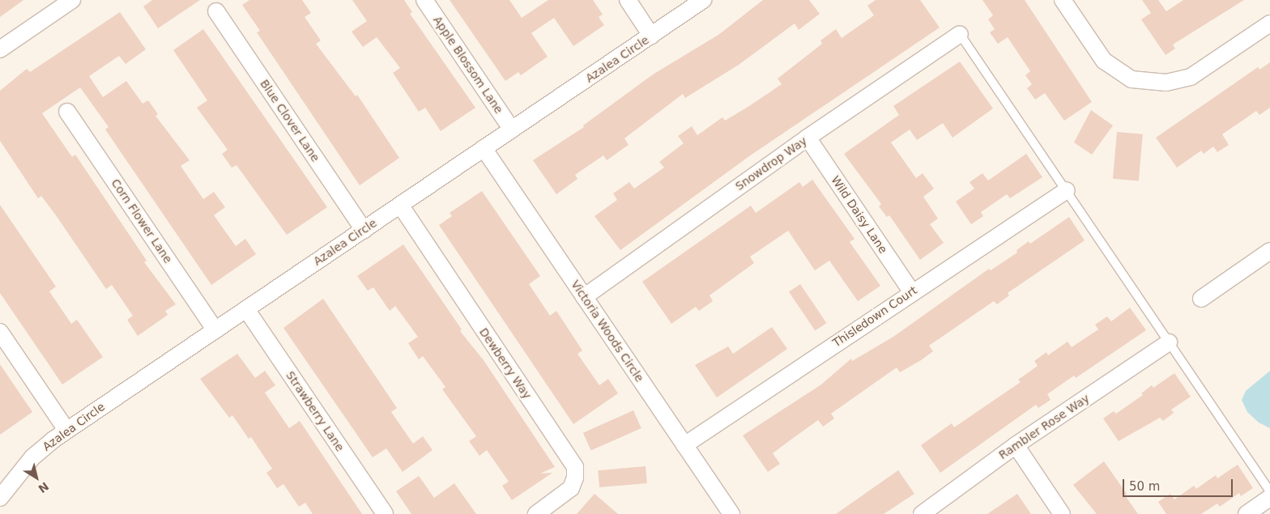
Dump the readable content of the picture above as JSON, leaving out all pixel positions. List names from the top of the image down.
{
  "streets": {
    "street": [
      "Azalea Circle",
      "Apple Blossom Lane",
      "Blue Clover Lane",
      "Snowdrop Way",
      "Wild Daisy Lane",
      "Corn Flower Lane",
      "Thisledown Court",
      "Victoria Woods Circle",
      "Dewberry Way",
      "Strawberry Lane",
      "Rambler Rose Way"
    ]
  },
  "crossings": [
    ["Azalea Circle", "Apple Blossom Lane"],
    ["Azalea Circle", "Blue Clover Lane"],
    ["Azalea Circle", "Corn Flower Lane"],
    ["Azalea Circle", "Victoria Woods Circle"],
    ["Azalea Circle", "Dewberry Way"],
    ["Azalea Circle", "Strawberry Lane"],
    ["Snowdrop Way", "Wild Daisy Lane"],
    ["Snowdrop Way", "Victoria Woods Circle"],
    ["Wild Daisy Lane", "Thisledown Court"],
    ["Thisledown Court", "Victoria Woods Circle"]
  ],
  "scale_bar": "50 m",
  "north": "bottom right"
}
